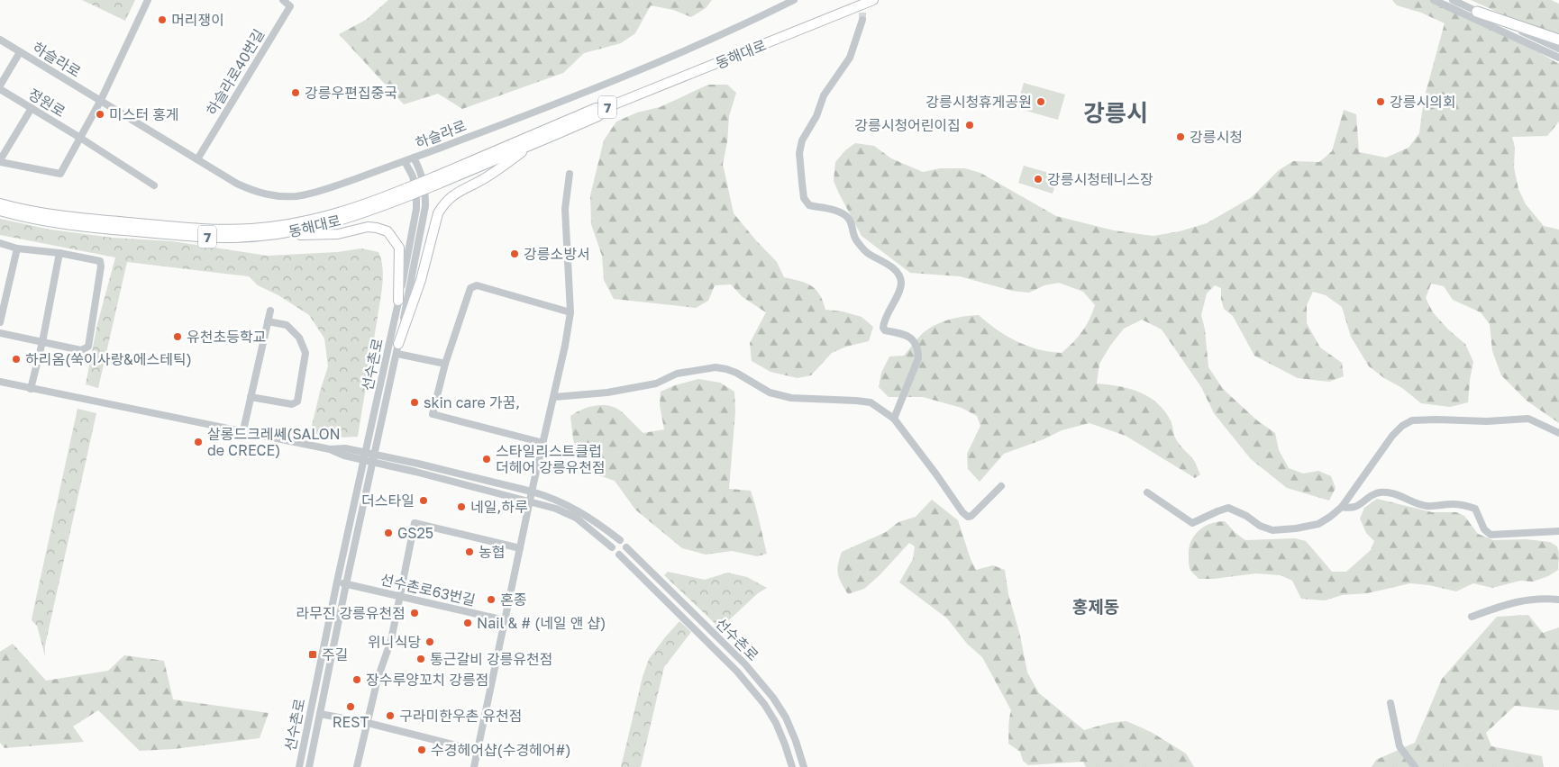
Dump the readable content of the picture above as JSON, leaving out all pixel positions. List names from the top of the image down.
{
  "streets": {
    "main road": ["동해대로", "7"],
    "street": [
      "하슬라로",
      "하슬라로40번길",
      "정원로",
      "선수촌로",
      "선수촌로63번길"
    ]
  },
  "crossings": [
    ["하슬라로", "하슬라로40번길"],
    ["하슬라로", "선수촌로"],
    ["선수촌로", "선수촌로63번길"]
  ],
  "districts": ["강릉시", "홍제동"],
  "places": {
    "other": [
      "머리쟁이",
      "강릉우편집중국",
      "강릉시청휴게공원",
      "강릉시의회",
      "미스터 홍게",
      "강릉시청어린이집",
      "강릉시청",
      "강릉시청테니스장",
      "강릉소방서",
      "유천초등학교",
      "하리옴(쑥이사랑&에스테틱)",
      "skin care 가꿈,",
      "살롱드크레쎄(SALON de CRECE)",
      "스타일리스트클럽 더헤어 강릉유천점",
      "더스타일",
      "네일,하루",
      "GS25",
      "농협",
      "혼종",
      "라무진 강릉유천점",
      "Nail & # (네일 앤 샵)",
      "위니식당",
      "통근갈비 강릉유천점",
      "장수루양꼬치 강릉점",
      "REST",
      "구라미한우촌 유천점",
      "수경헤어샵(수경헤어#)"
    ],
    "transit": ["주길"]
  }
}
